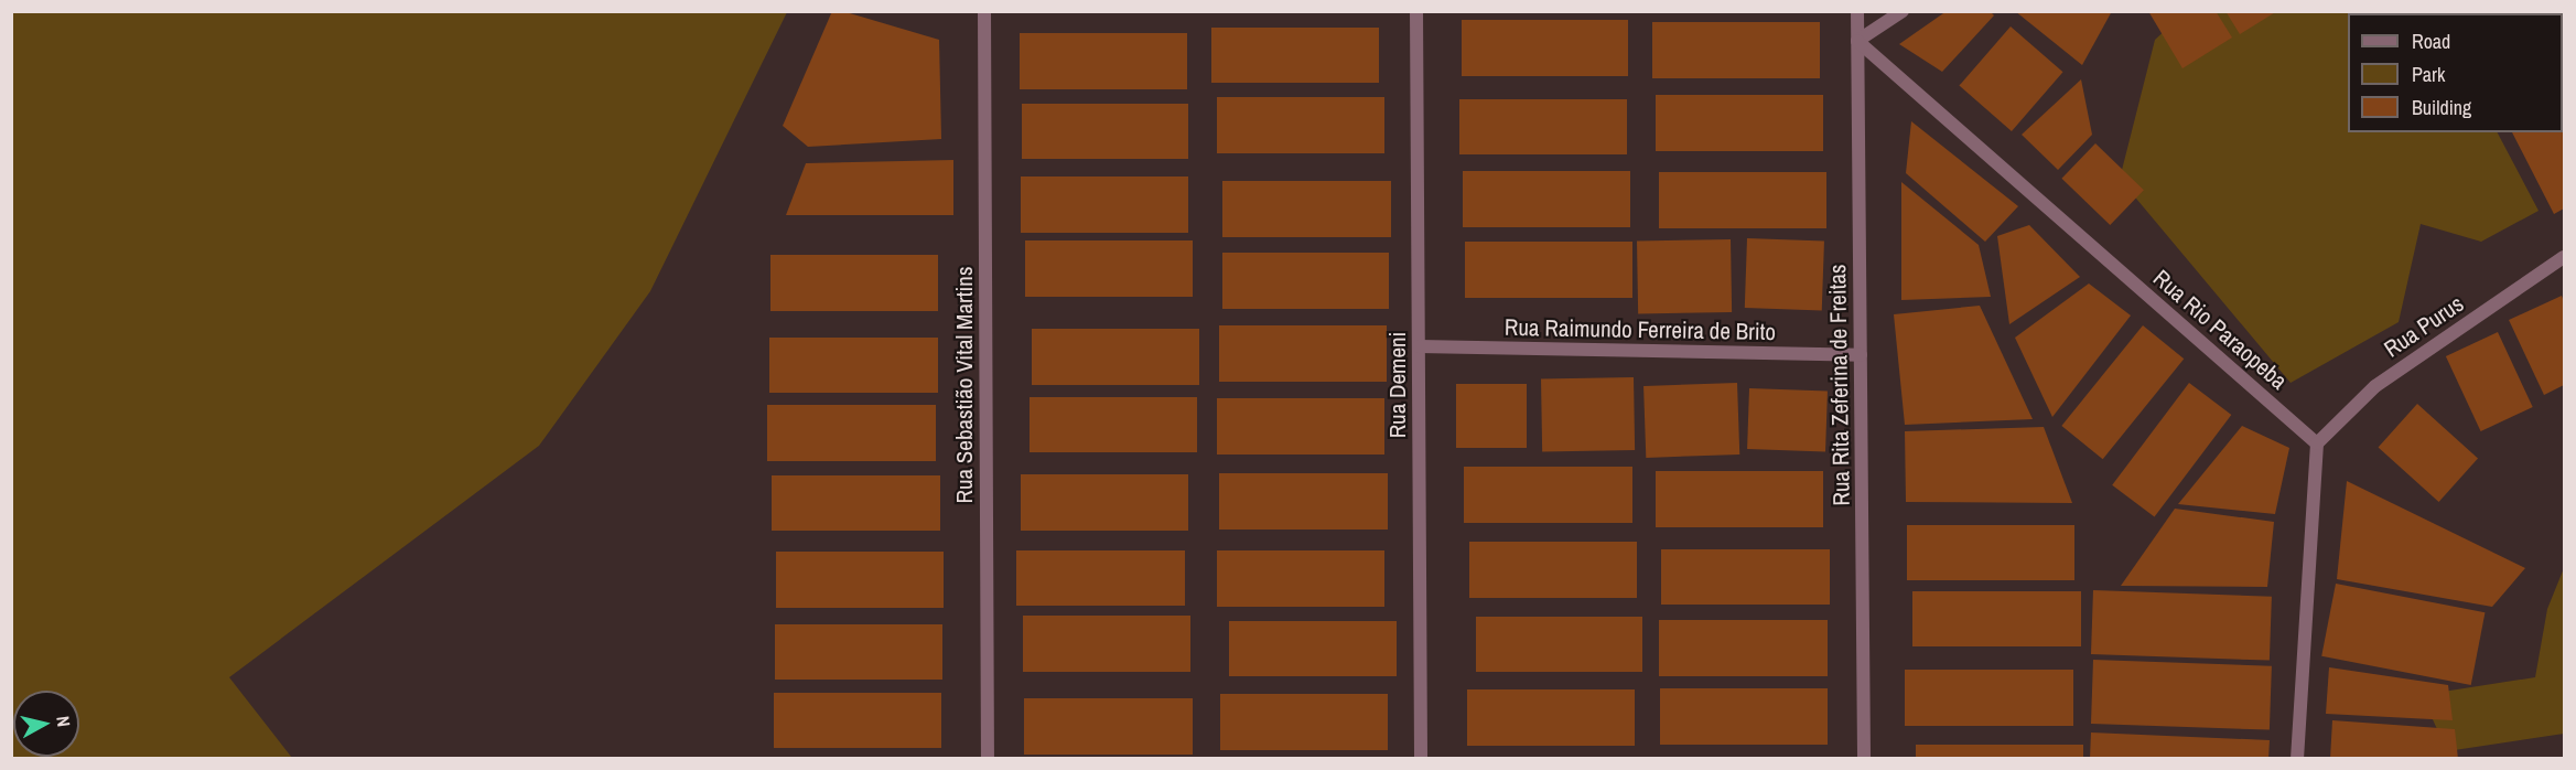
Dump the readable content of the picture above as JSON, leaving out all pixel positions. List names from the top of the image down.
{
  "streets": {
    "street": [
      "Rua Purus",
      "Rua Raimundo Ferreira de Brito",
      "Rua Rio Paraopeba",
      "Rua Sebastião Vital Martins",
      "Rua Demeni",
      "Rua Rita Zeferina de Freitas"
    ]
  },
  "crossings": [
    ["Rua Purus", "Rua Rio Paraopeba"],
    ["Rua Raimundo Ferreira de Brito", "Rua Demeni"],
    ["Rua Raimundo Ferreira de Brito", "Rua Rita Zeferina de Freitas"],
    ["Rua Rio Paraopeba", "Rua Rita Zeferina de Freitas"]
  ],
  "legend": ["Road", "Park", "Building"],
  "north": "right"
}
